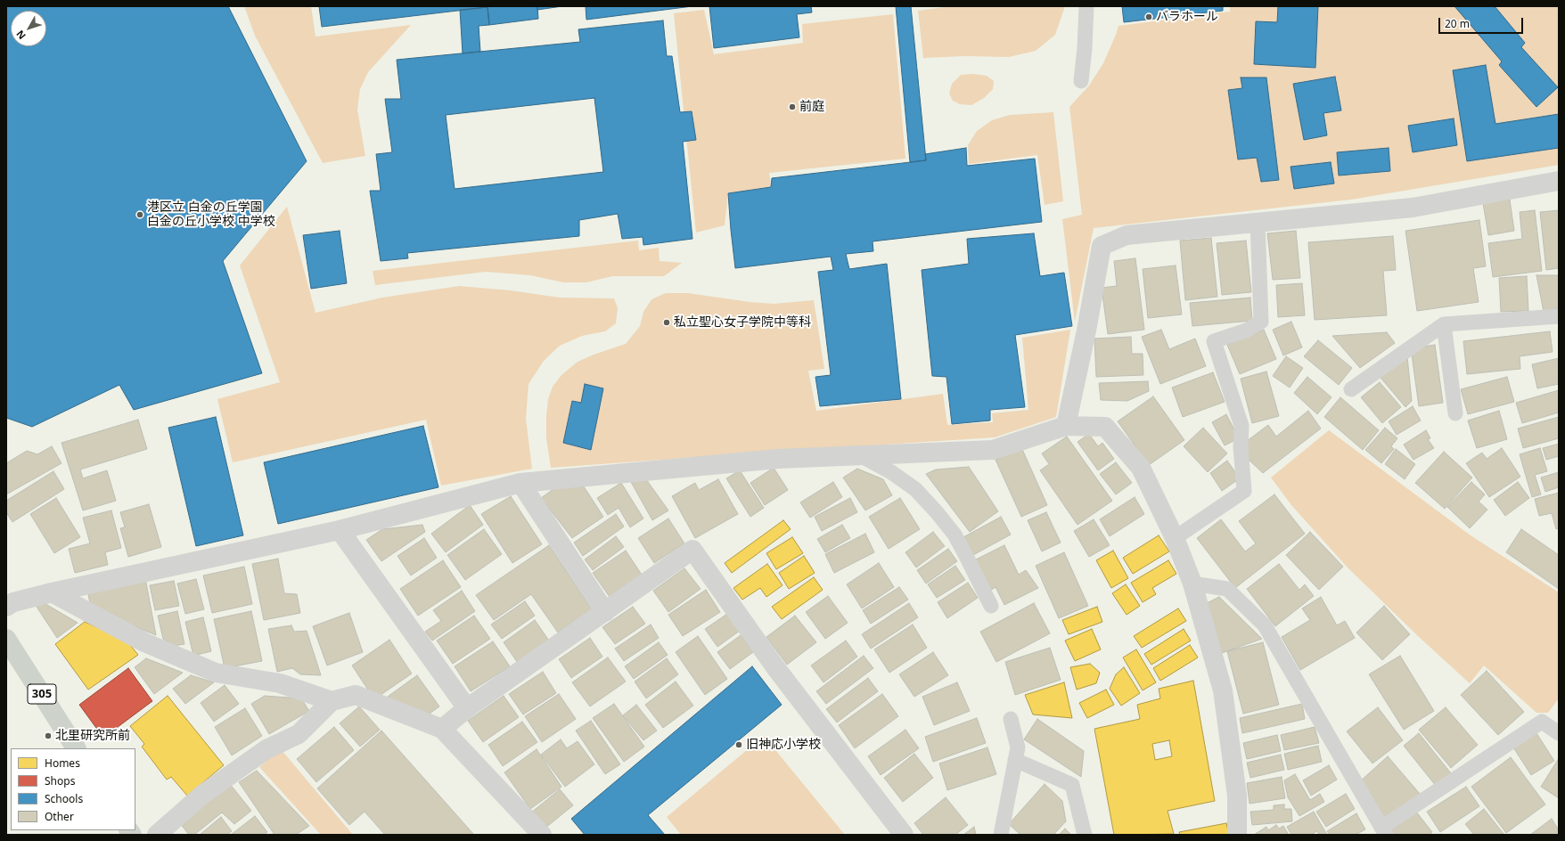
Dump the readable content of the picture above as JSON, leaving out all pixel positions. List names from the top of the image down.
{
  "streets": {
    "main road": ["305"]
  },
  "places": [
    "バラホール",
    "前庭",
    "港区立 白金の丘学園 白金の丘小学校 中学校",
    "私立聖心女子学院中等科",
    "北里研究所前",
    "旧神応小学校"
  ],
  "legend": [
    "Homes",
    "Shops",
    "Schools",
    "Other"
  ],
  "scale_bar": "20 m",
  "north": "bottom left"
}
